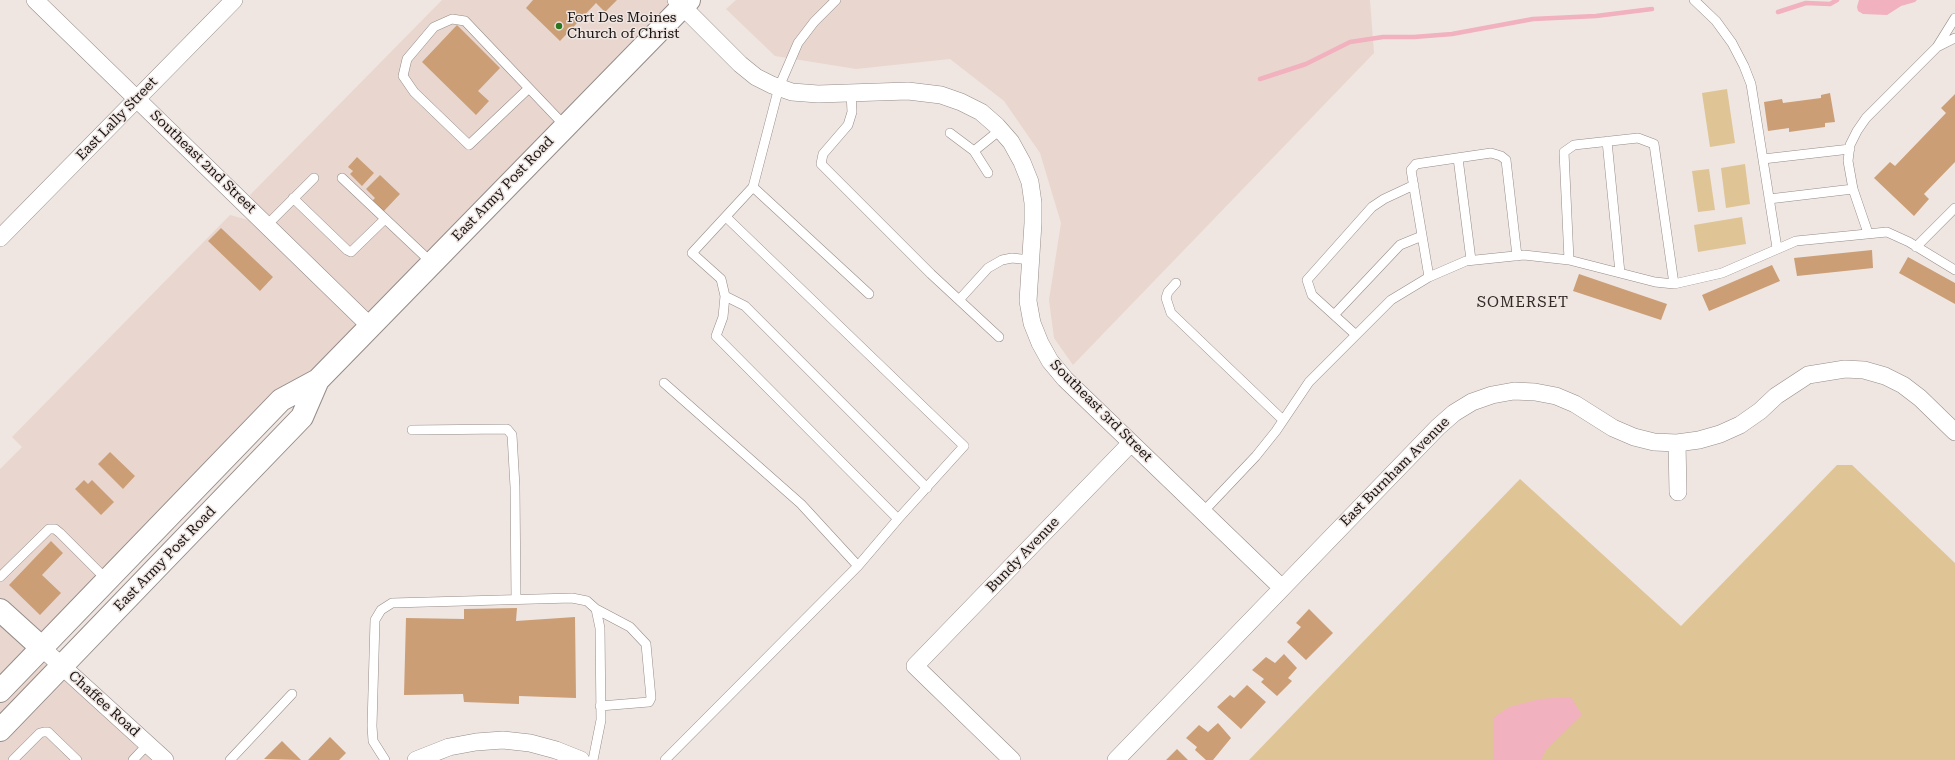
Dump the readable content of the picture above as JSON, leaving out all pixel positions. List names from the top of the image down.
{
  "streets": {
    "main road": ["East Army Post Road"],
    "street": [
      "East Lally Street",
      "Southeast 2nd Street",
      "Southeast 3rd Street",
      "East Burnham Avenue",
      "Bundy Avenue",
      "Chaffee Road"
    ]
  },
  "crossings": [
    ["East Lally Street", "Southeast 2nd Street"],
    ["Southeast 2nd Street", "East Army Post Road"],
    ["East Army Post Road", "Southeast 3rd Street"],
    ["East Army Post Road", "Chaffee Road"],
    ["Southeast 3rd Street", "East Burnham Avenue"],
    ["Southeast 3rd Street", "Bundy Avenue"]
  ],
  "districts": ["SOMERSET"],
  "places": ["Fort Des Moines Church of Christ"]
}
